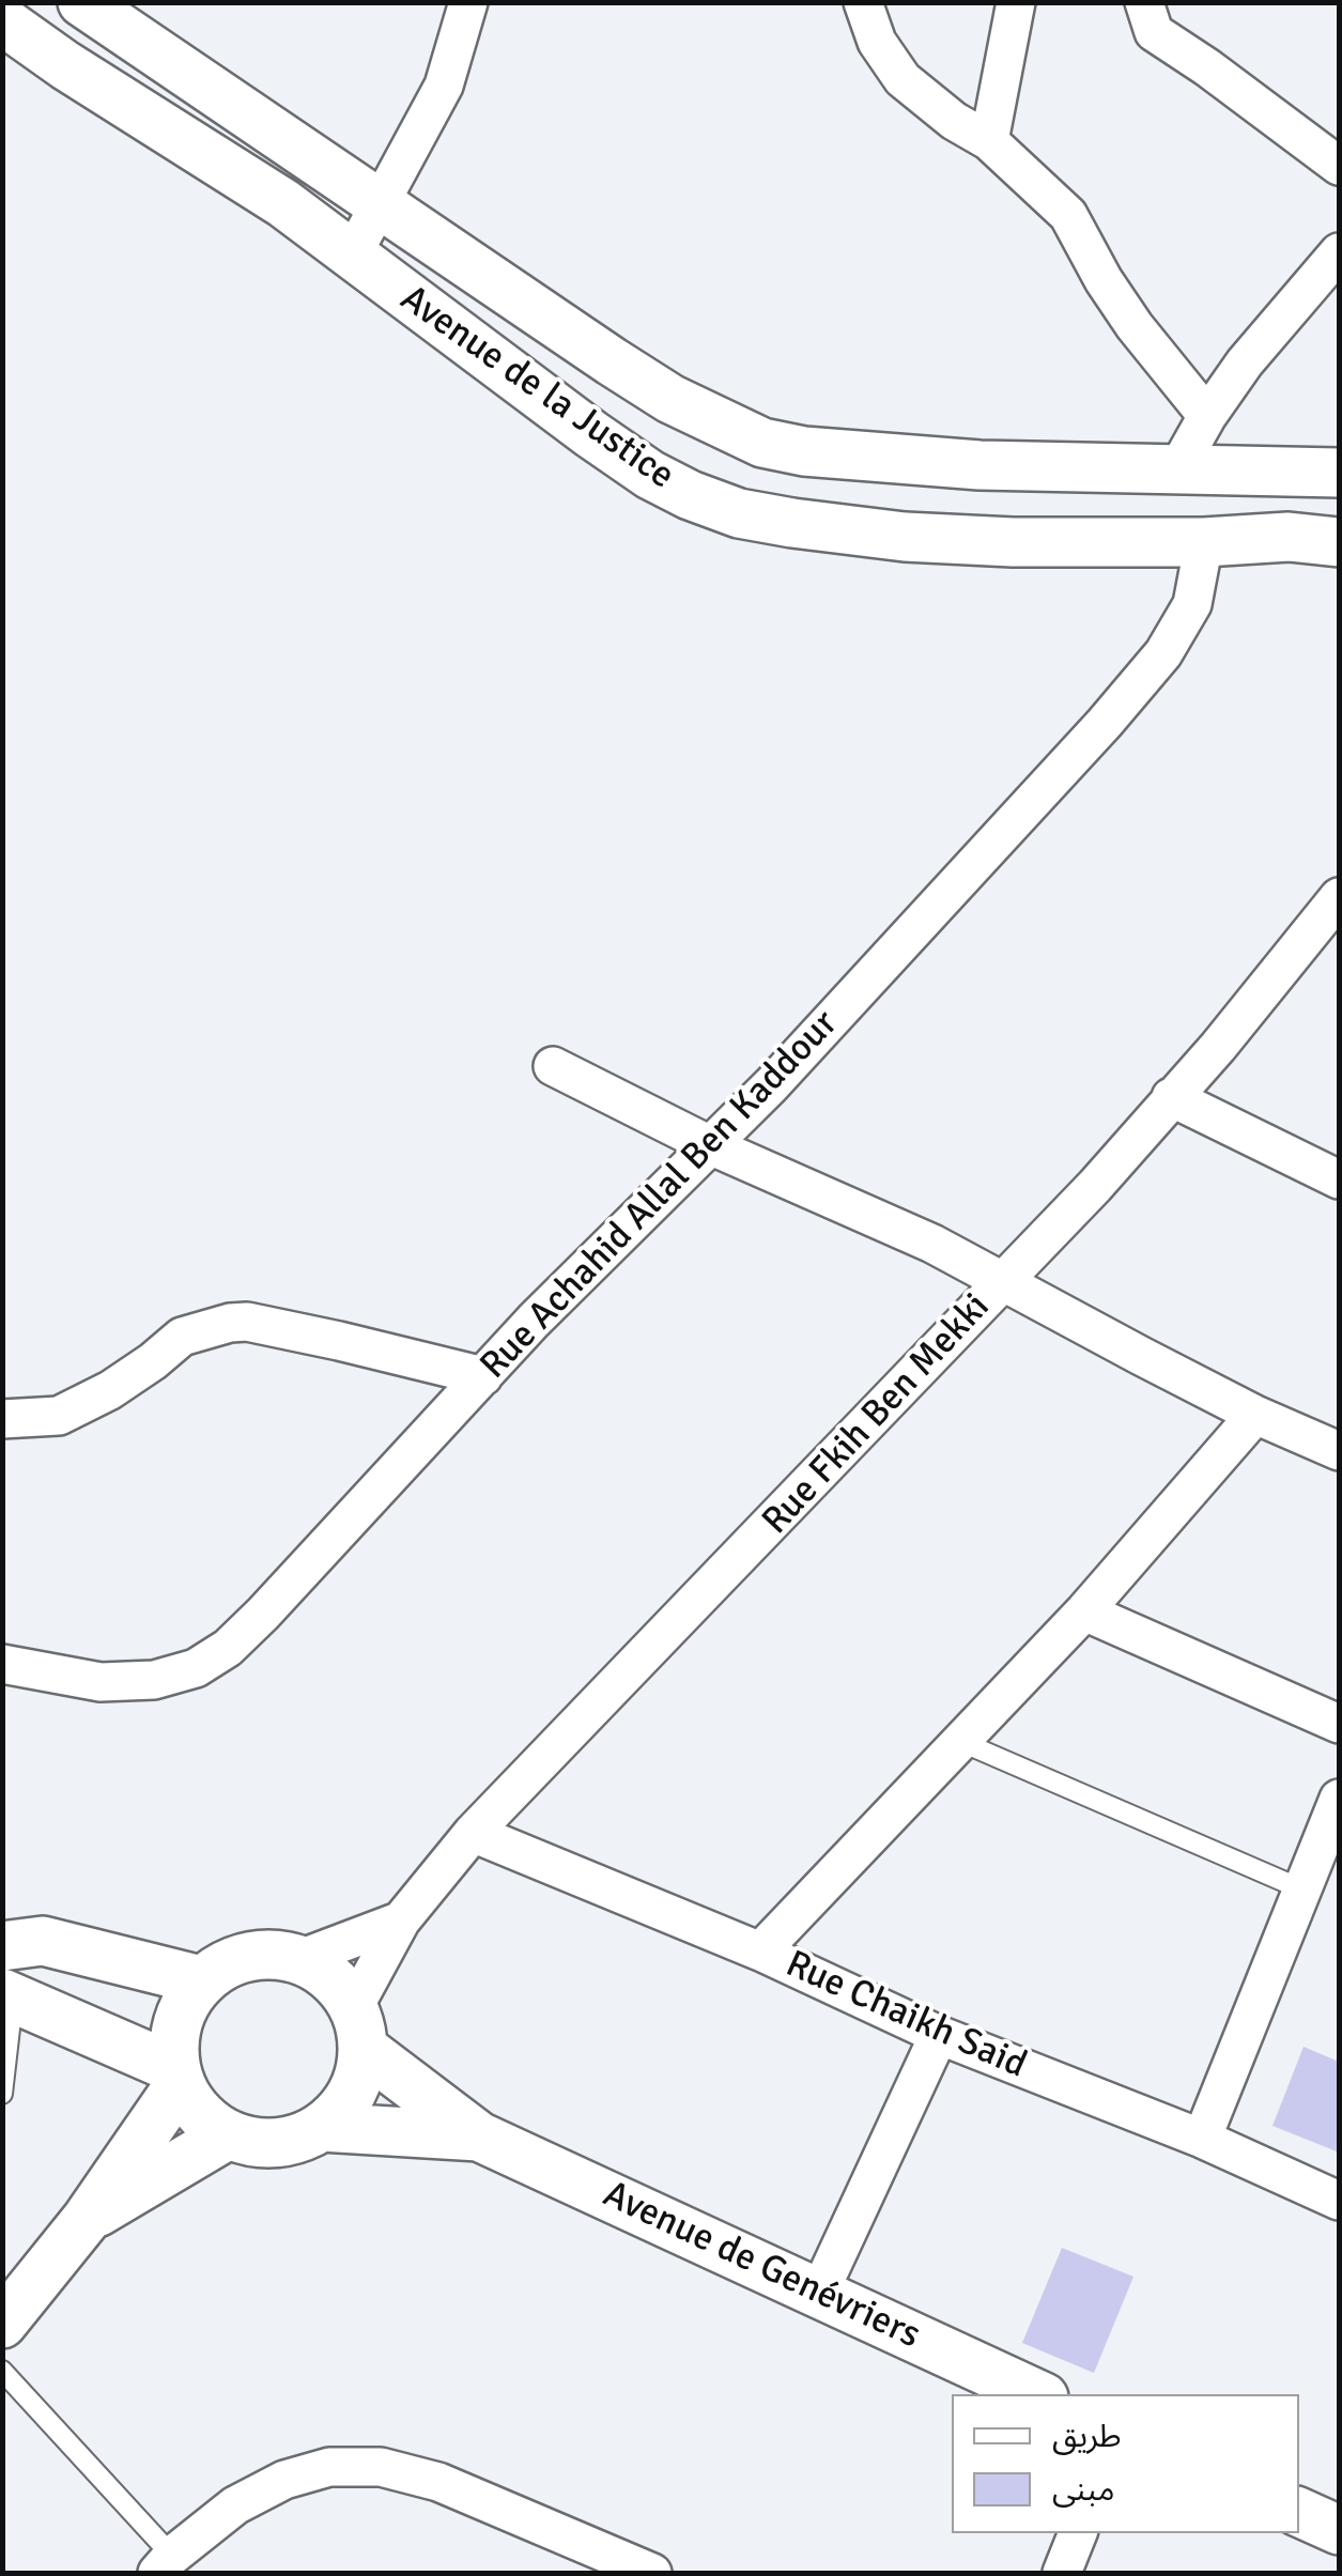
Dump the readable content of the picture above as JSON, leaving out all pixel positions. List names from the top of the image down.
{
  "streets": {
    "street": [
      "Avenue de la Justice",
      "Rue Achahid Allal Ben Kaddour",
      "Rue Fkih Ben Mekki",
      "Rue Chaikh Said",
      "Avenue de Genévriers"
    ]
  },
  "crossings": [
    ["Avenue de la Justice", "Rue Achahid Allal Ben Kaddour"],
    ["Rue Fkih Ben Mekki", "Rue Chaikh Said"],
    ["Rue Fkih Ben Mekki", "Avenue de Genévriers"]
  ],
  "legend": ["طريق", "مبنى"]
}
